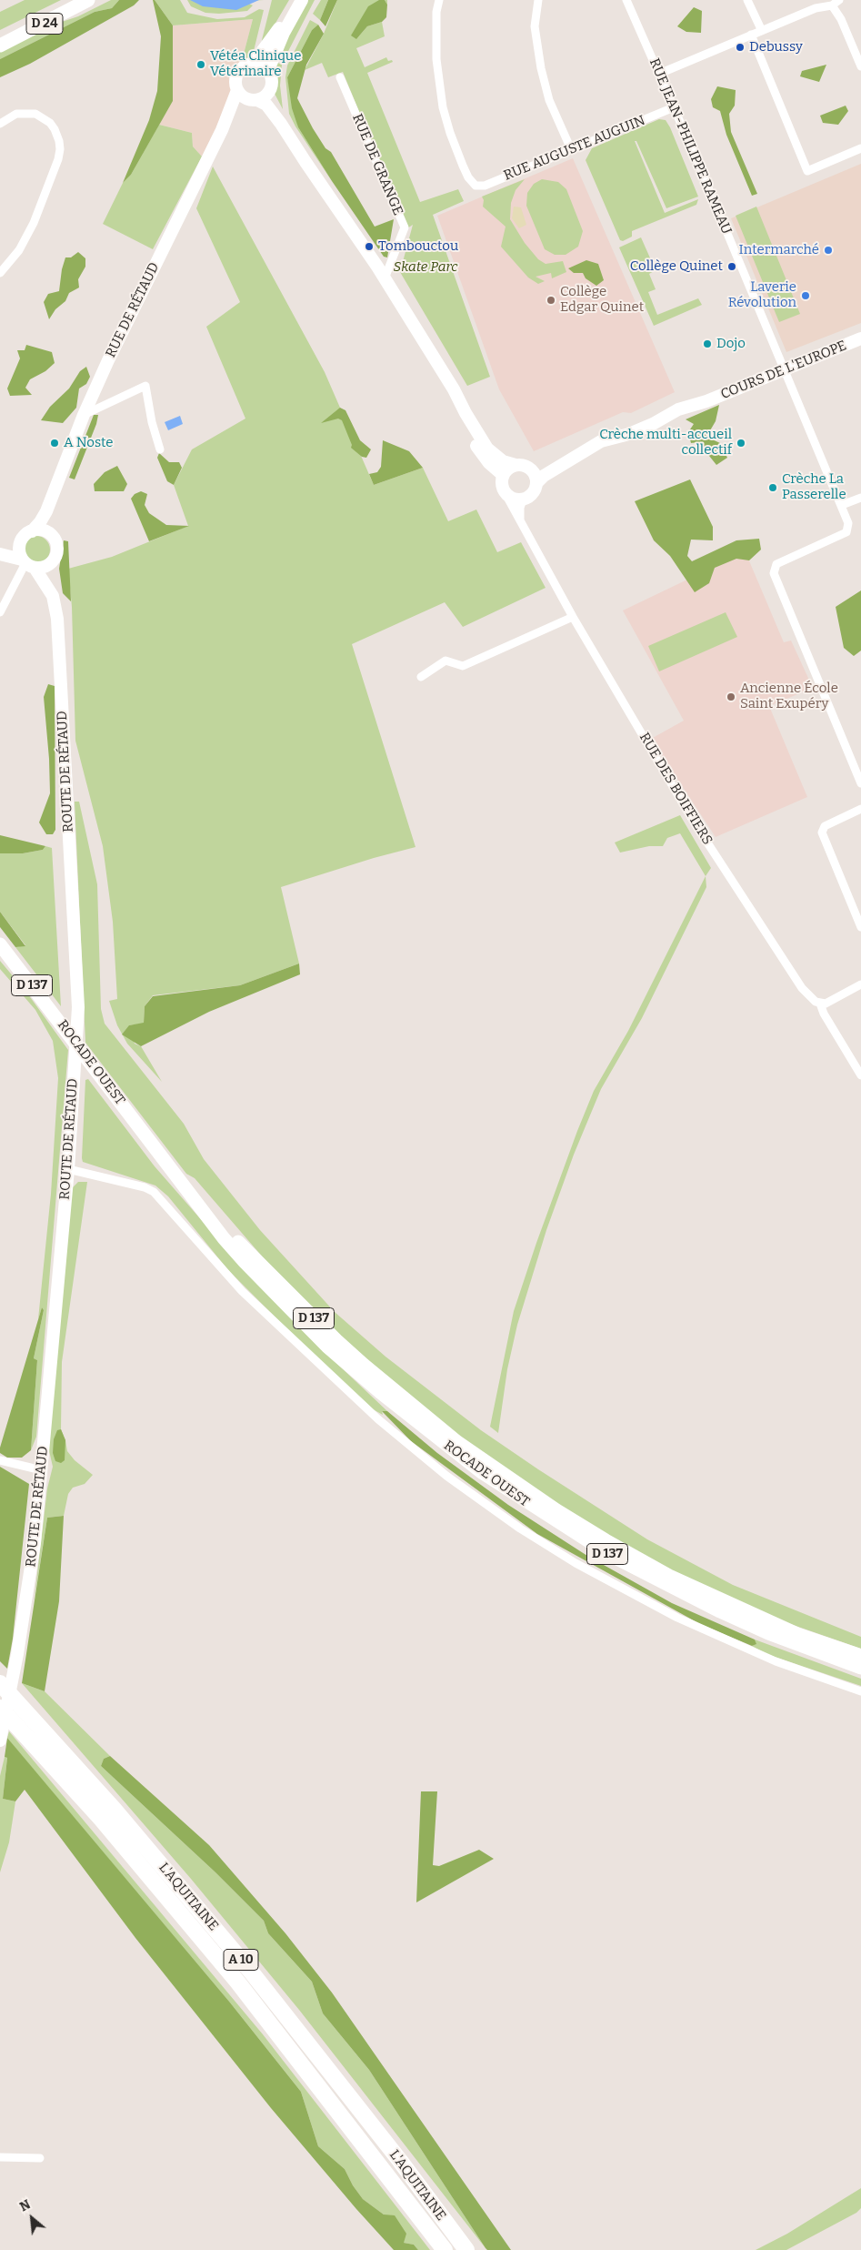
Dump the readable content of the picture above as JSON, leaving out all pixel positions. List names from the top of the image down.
{
  "streets": {
    "highway": ["L'AQUITAINE", "A 10"],
    "main road": [
      "D 24",
      "RUE DE RÉTAUD",
      "COURS DE L'EUROPE",
      "ROUTE DE RÉTAUD",
      "D 137",
      "ROCADE OUEST"
    ],
    "street": [
      "RUE JEAN-PHILIPPE RAMEAU",
      "RUE AUGUSTE AUGUIN",
      "RUE DE GRANGE",
      "RUE DES BOIFFIERS"
    ]
  },
  "crossings": [
    ["RUE JEAN-PHILIPPE RAMEAU", "RUE AUGUSTE AUGUIN"],
    ["RUE JEAN-PHILIPPE RAMEAU", "COURS DE L'EUROPE"],
    ["COURS DE L'EUROPE", "RUE DES BOIFFIERS"]
  ],
  "parks": ["Skate Parc"],
  "places": [
    "Debussy",
    "Vétéa Clinique Vétérinaire",
    "Tombouctou",
    "Intermarché",
    "Collège Quinet",
    "Laverie Révolution",
    "Collège Edgar Quinet",
    "Dojo",
    "A Noste",
    "Crèche multi-accueil collectif",
    "Crèche La Passerelle",
    "Ancienne École Saint Exupéry"
  ],
  "north": "top left"
}
